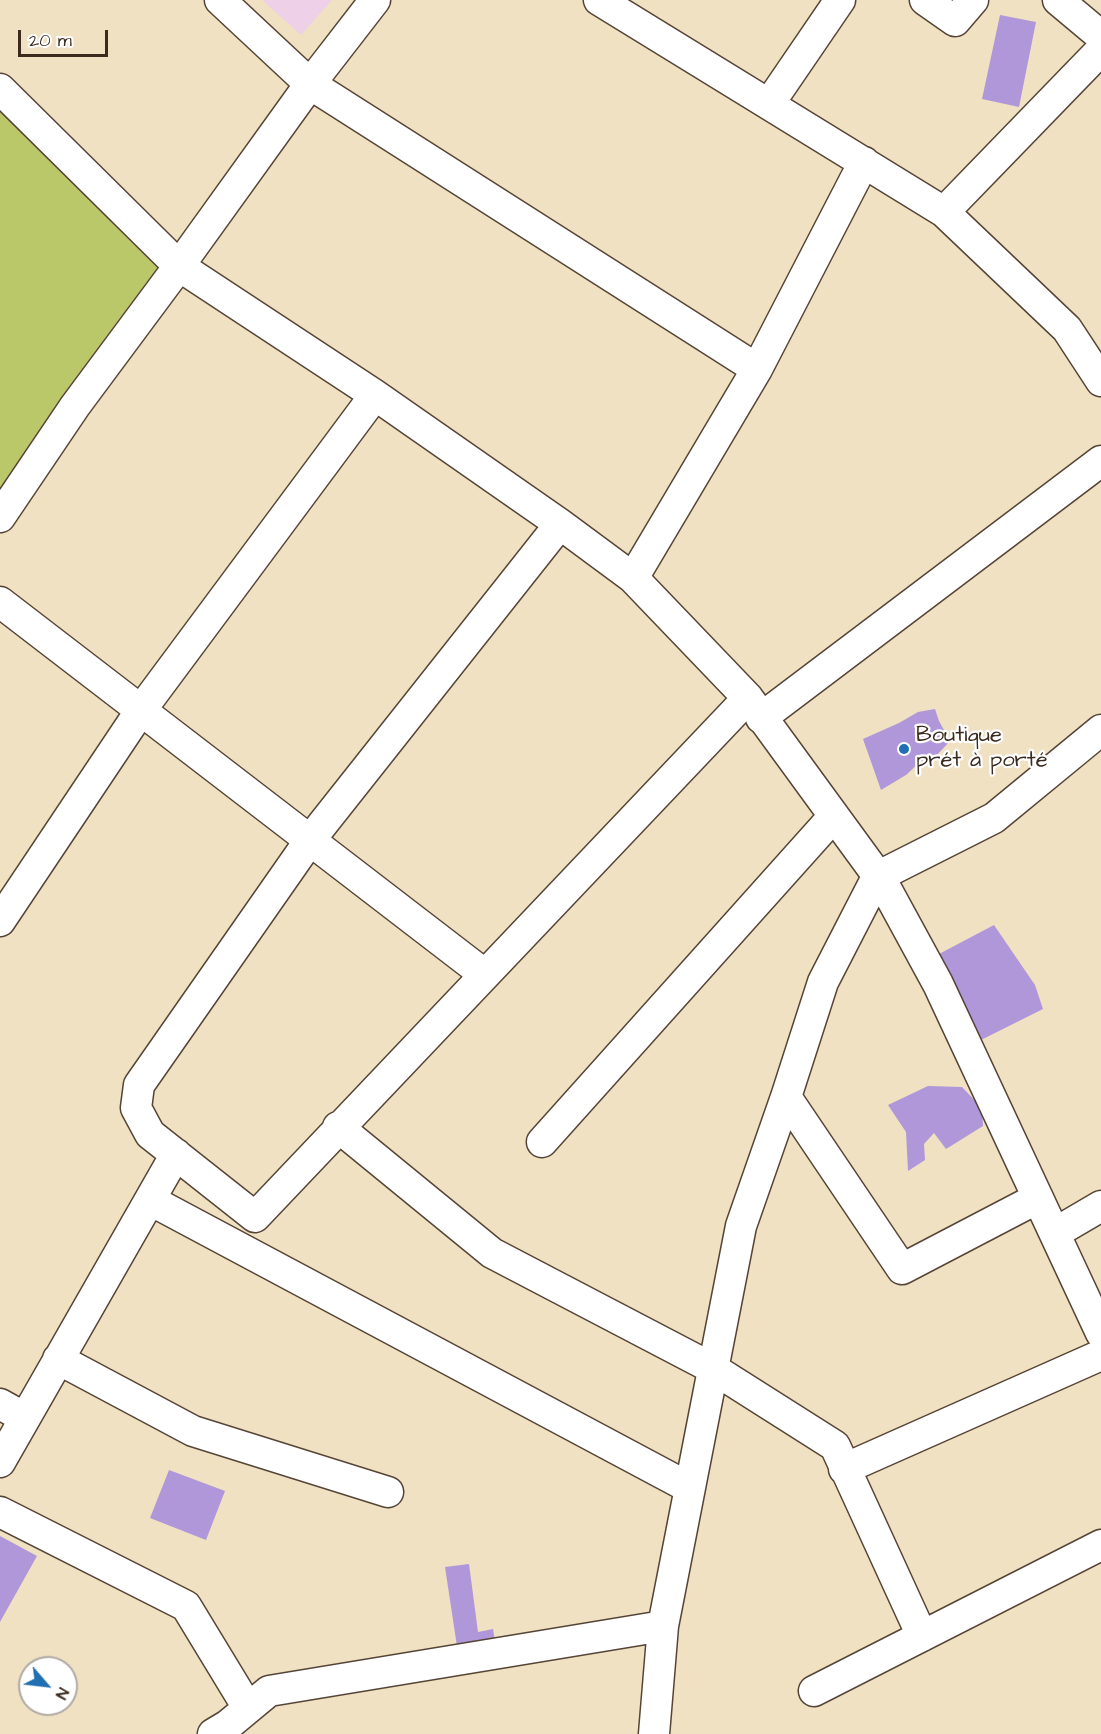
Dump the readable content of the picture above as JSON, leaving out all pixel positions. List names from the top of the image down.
{
  "places": ["Boutique prét à porté"],
  "scale_bar": "20 m",
  "north": "bottom right"
}
